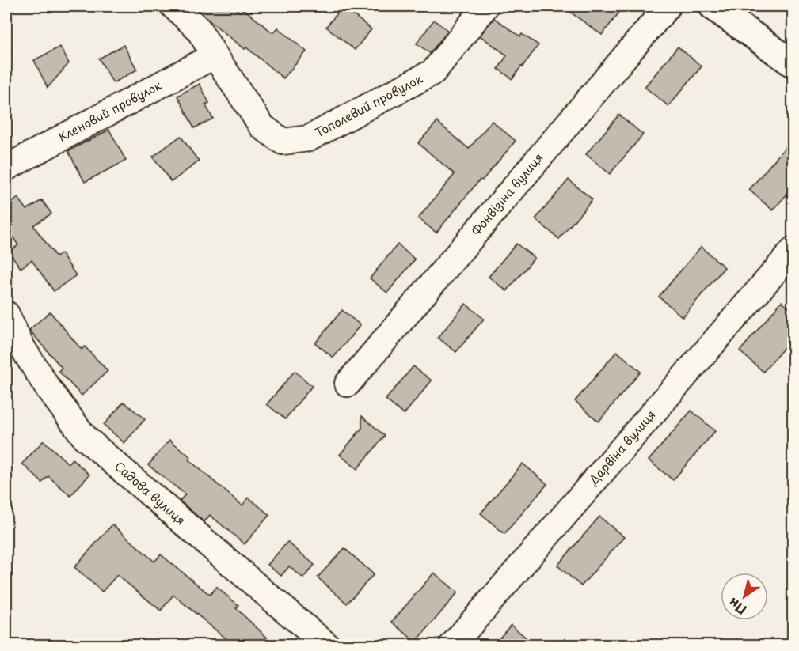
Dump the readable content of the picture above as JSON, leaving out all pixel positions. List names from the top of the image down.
{
  "streets": {
    "street": [
      "Тополевий провулок",
      "Кленовий провулок",
      "Фонвізіна вулиця",
      "Дарвіна вулиця",
      "Садова вулиця"
    ]
  },
  "crossings": [
    ["Тополевий провулок", "Кленовий провулок"]
  ],
  "north": "bottom left"
}
